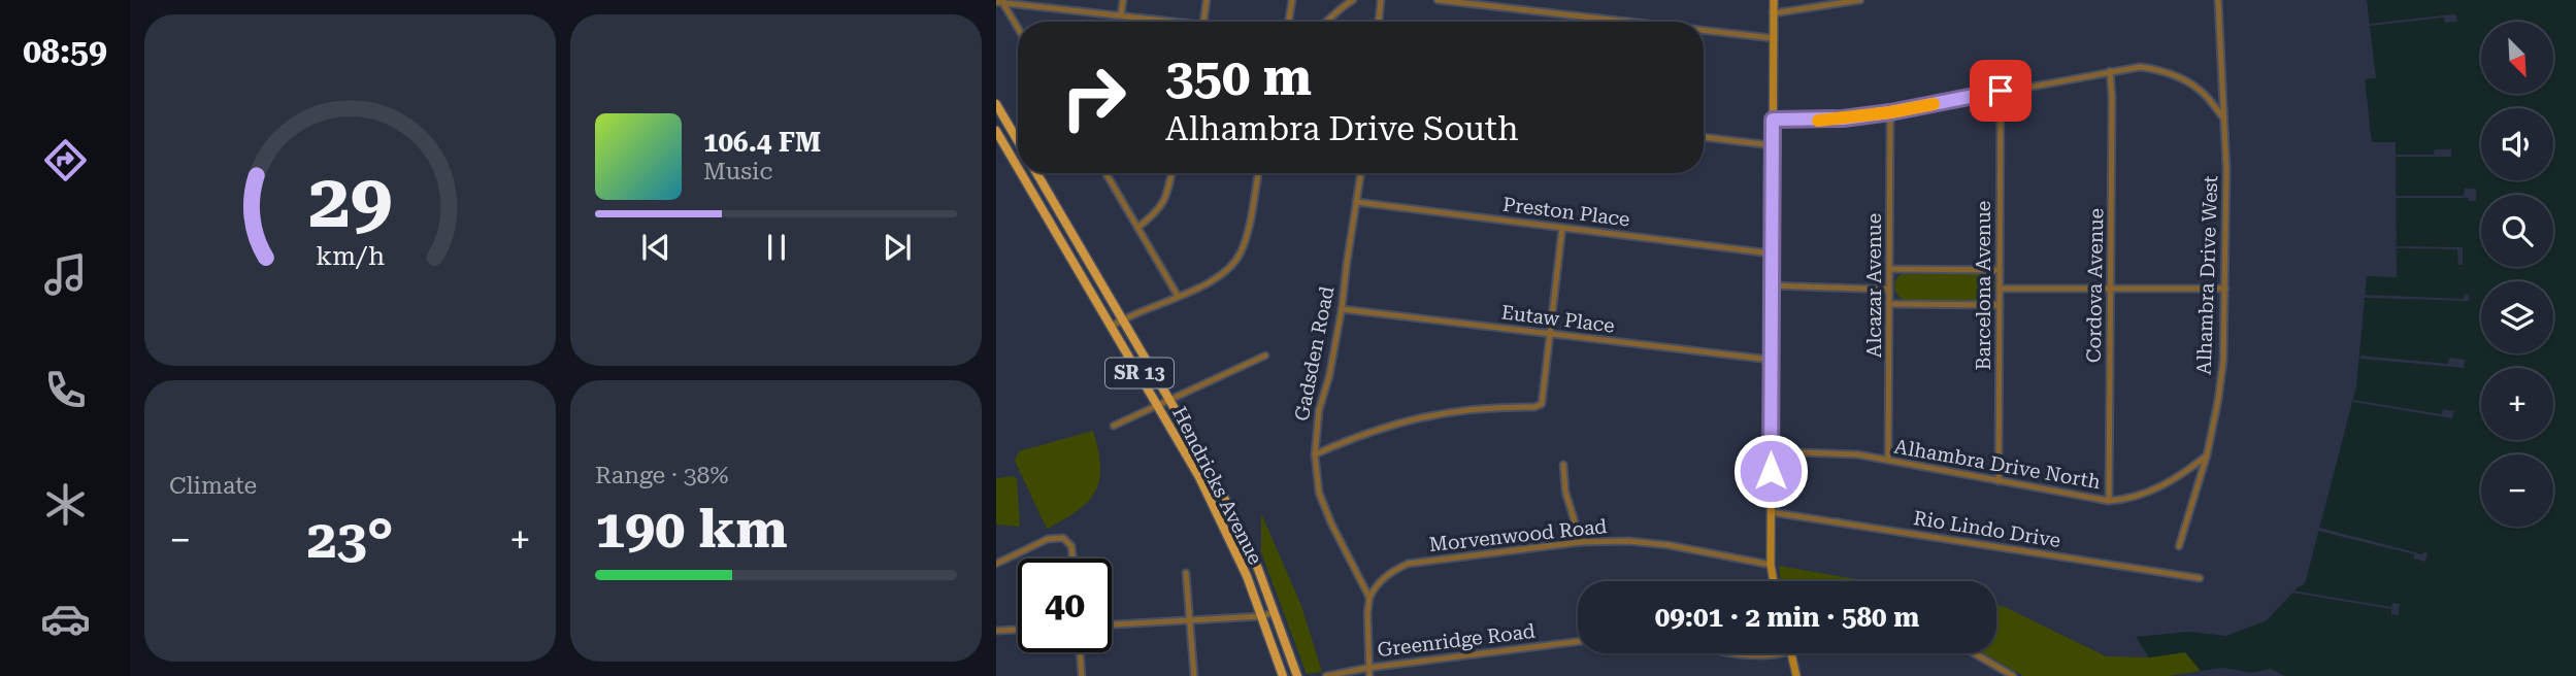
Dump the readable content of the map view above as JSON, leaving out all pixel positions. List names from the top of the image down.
{
  "streets": {
    "main road": ["SR 13", "Hendricks Avenue"],
    "street": [
      "Preston Place",
      "Alhambra Drive West",
      "Alcazar Avenue",
      "Barcelona Avenue",
      "Cordova Avenue",
      "Eutaw Place",
      "Gadsden Road",
      "Alhambra Drive North",
      "Rio Lindo Drive",
      "Morvenwood Road",
      "Greenridge Road"
    ]
  },
  "crossings": [
    ["Preston Place", "Gadsden Road"],
    ["Alhambra Drive West", "Alhambra Drive North"],
    ["Alcazar Avenue", "Alhambra Drive North"],
    ["Barcelona Avenue", "Alhambra Drive North"],
    ["Cordova Avenue", "Alhambra Drive North"],
    ["Eutaw Place", "Gadsden Road"],
    ["Gadsden Road", "Morvenwood Road"],
    ["Gadsden Road", "Greenridge Road"]
  ],
  "north": "bottom right",
  "page": {
    "tabs": "08:59",
    "map_buttons": ["+", "−"],
    "turn": ["350 m", "Alhambra Drive South"],
    "song": ["106.4 FM", "Music"],
    "tile": [
      "Climate",
      ["Range · 38%", "190 km"]
    ],
    "heat": ["−", "23°", "+"],
    "limit": "40",
    "trip": "09:01 · 2 min · 580 m",
    "gauge": ["29", "km/h"]
  }
}
